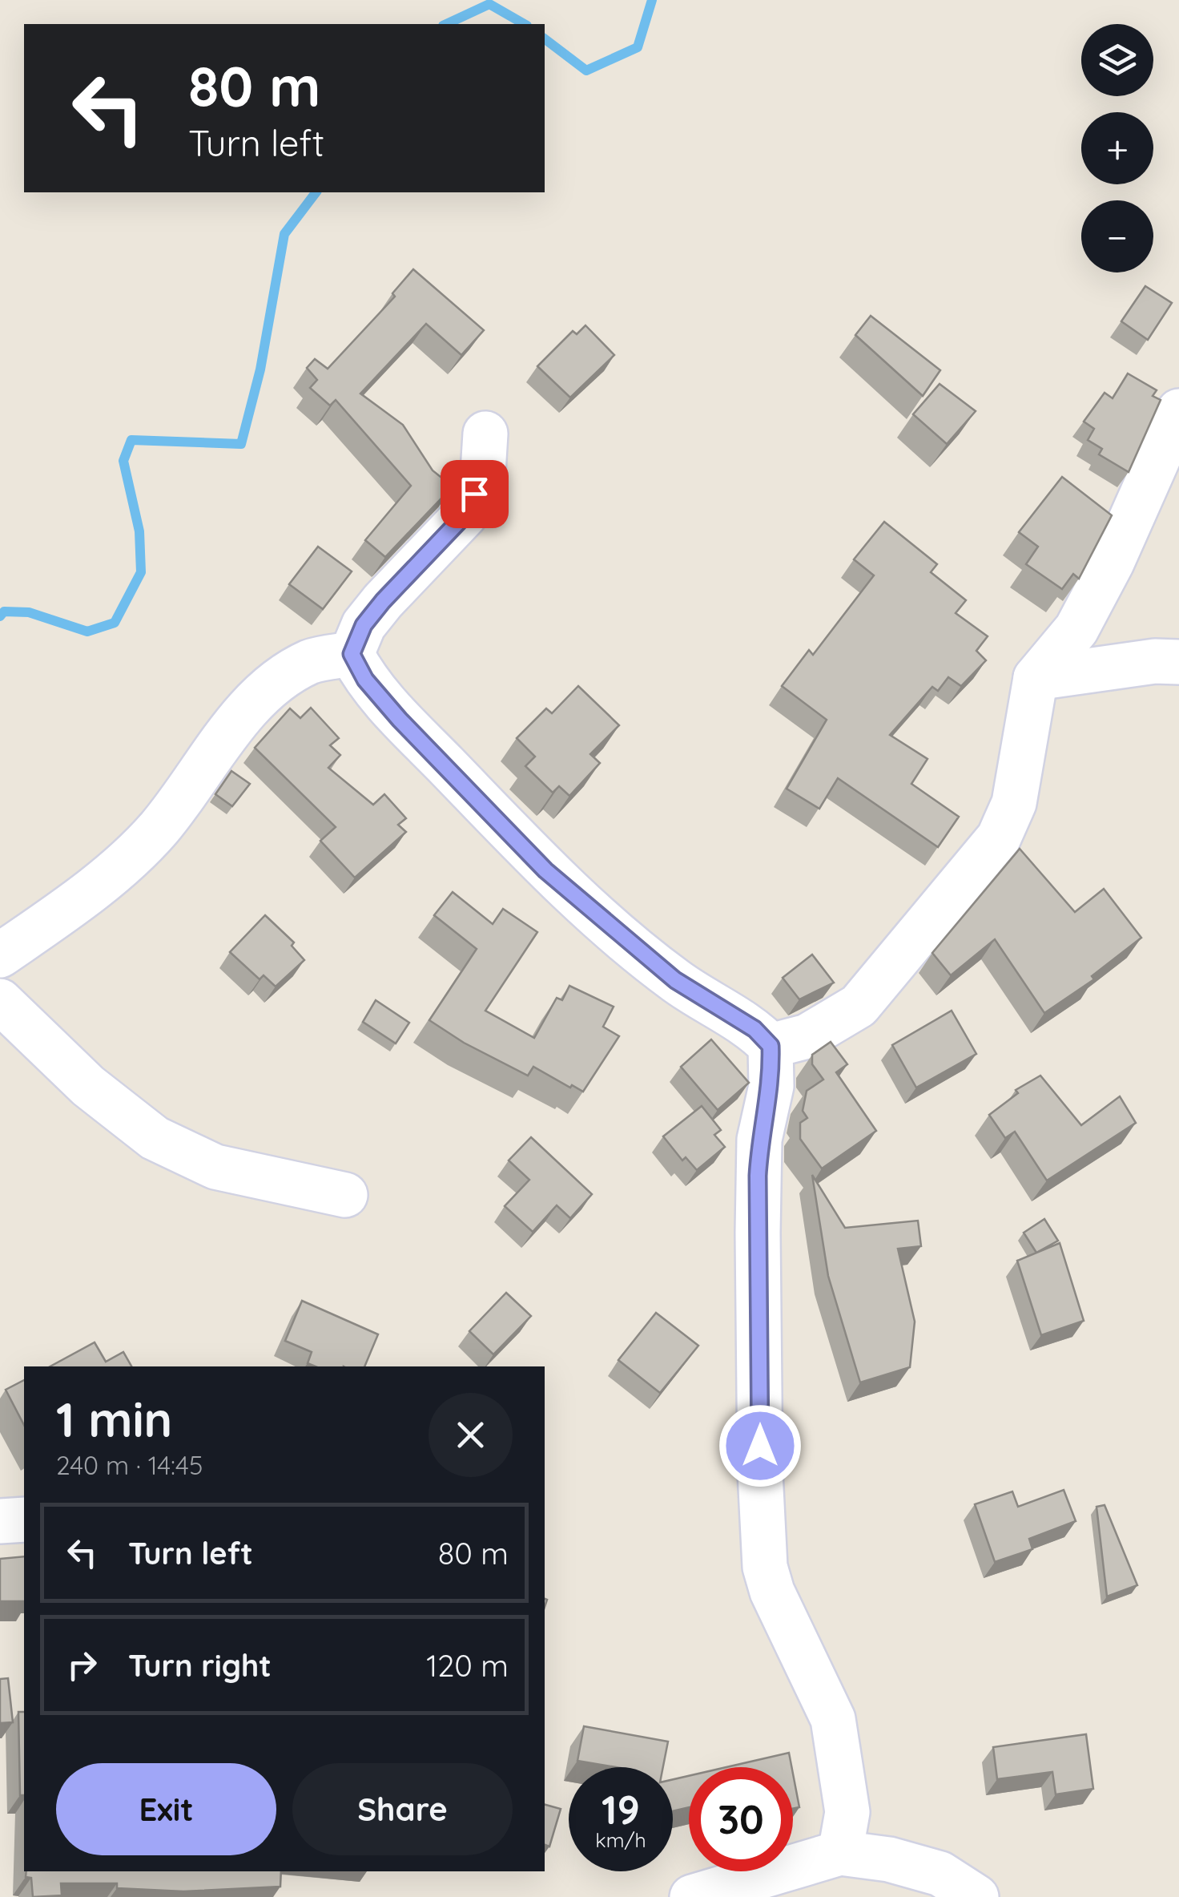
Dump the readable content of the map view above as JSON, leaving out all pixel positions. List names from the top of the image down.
{
  "page": {
    "map_buttons": ["+", "−"],
    "turn": ["80 m", "Turn left"],
    "heading": ["1 min", "240 m · 14:45"],
    "list": [
      {
        "name": "Turn left",
        "value": "80 m"
      },
      {
        "name": "Turn right",
        "value": "120 m"
      }
    ],
    "buttons": ["Exit", "Share"],
    "speed": "19 km/h",
    "limit": "30"
  }
}
